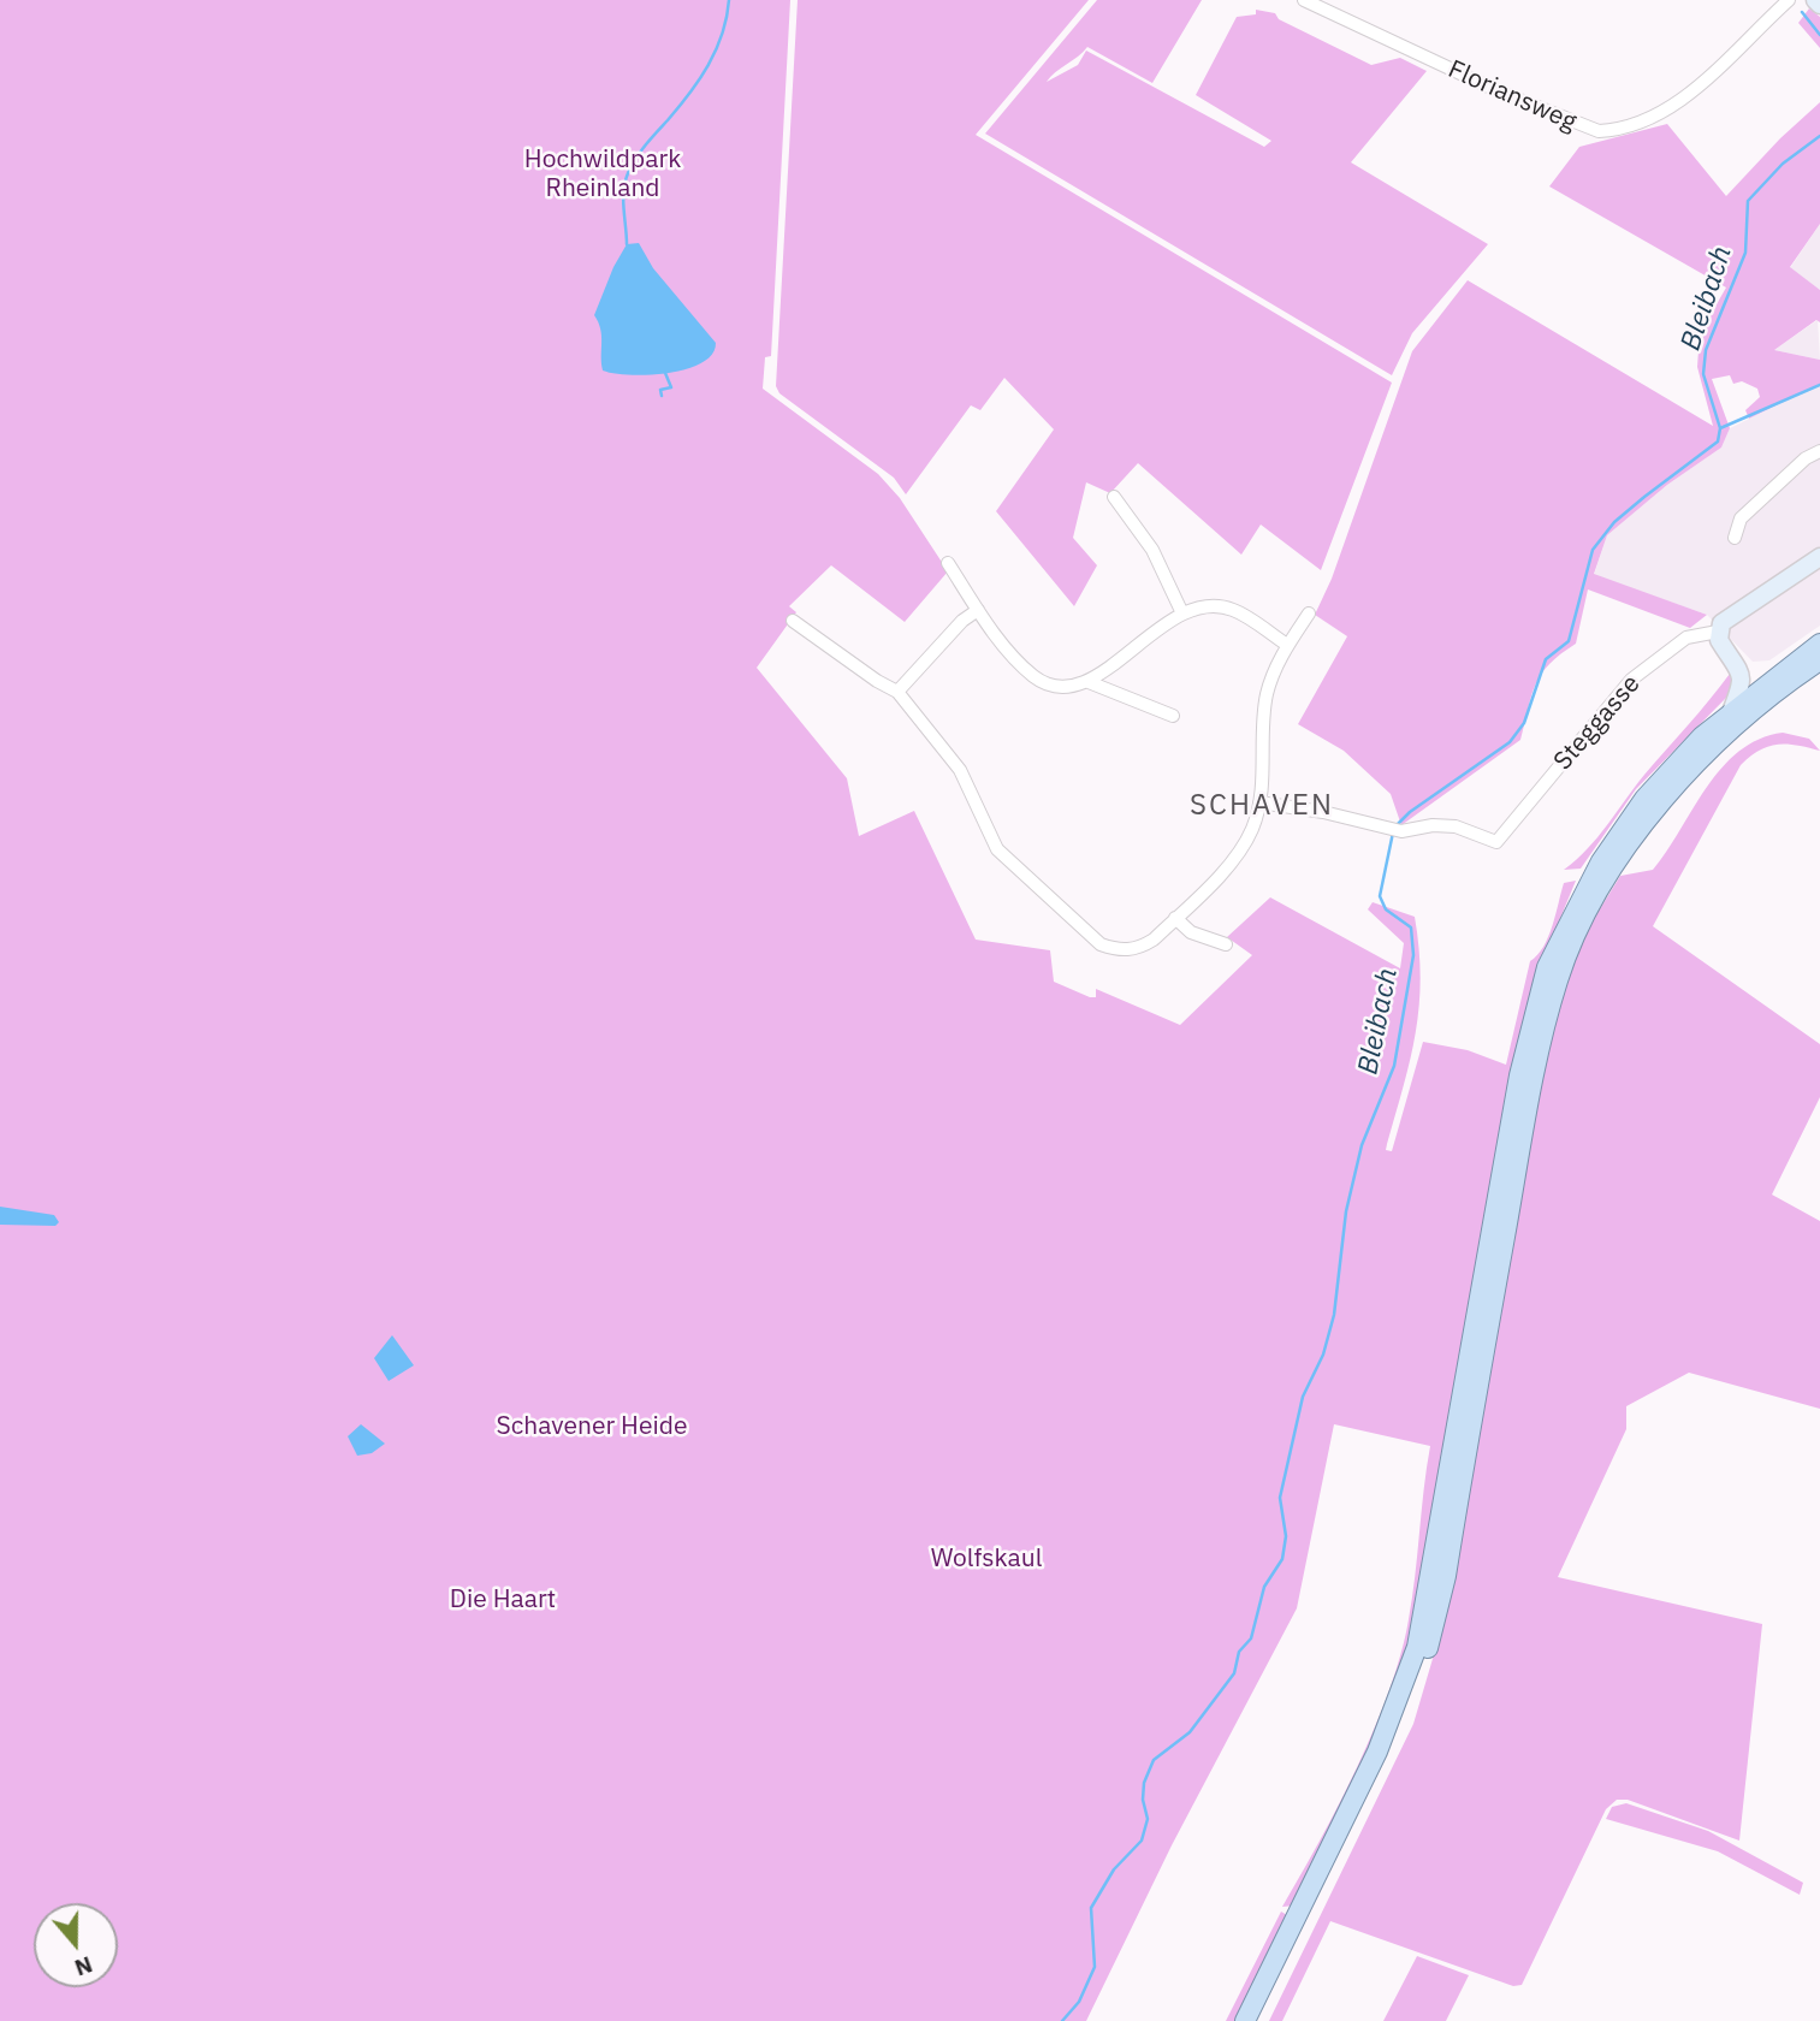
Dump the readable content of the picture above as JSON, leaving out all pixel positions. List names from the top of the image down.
{
  "streets": {
    "street": ["Floriansweg", "Steggasse"]
  },
  "districts": ["SCHAVEN"],
  "water": ["Bleibach"],
  "parks": [
    "Hochwildpark Rheinland",
    "Schavener Heide",
    "Wolfskaul",
    "Die Haart"
  ],
  "north": "bottom"
}
